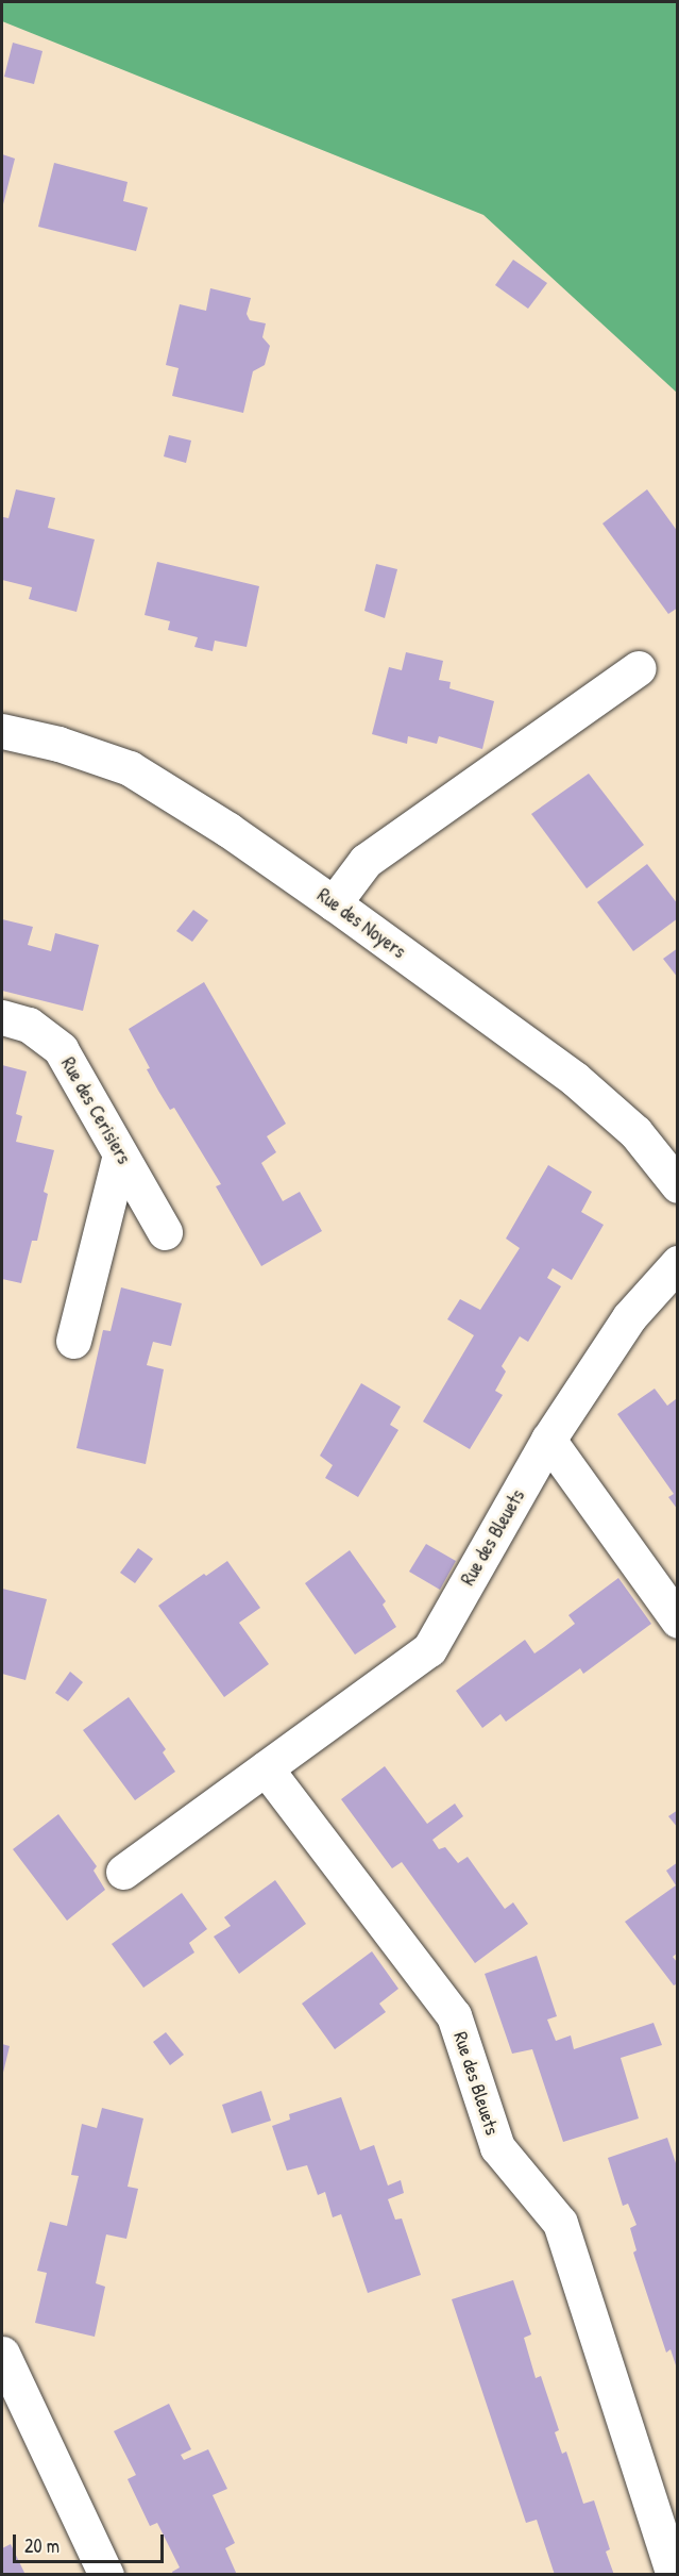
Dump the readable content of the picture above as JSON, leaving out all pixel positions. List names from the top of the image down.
{
  "streets": {
    "street": ["Rue des Noyers", "Rue des Cerisiers", "Rue des Bleuets"]
  },
  "scale_bar": "20 m"
}
